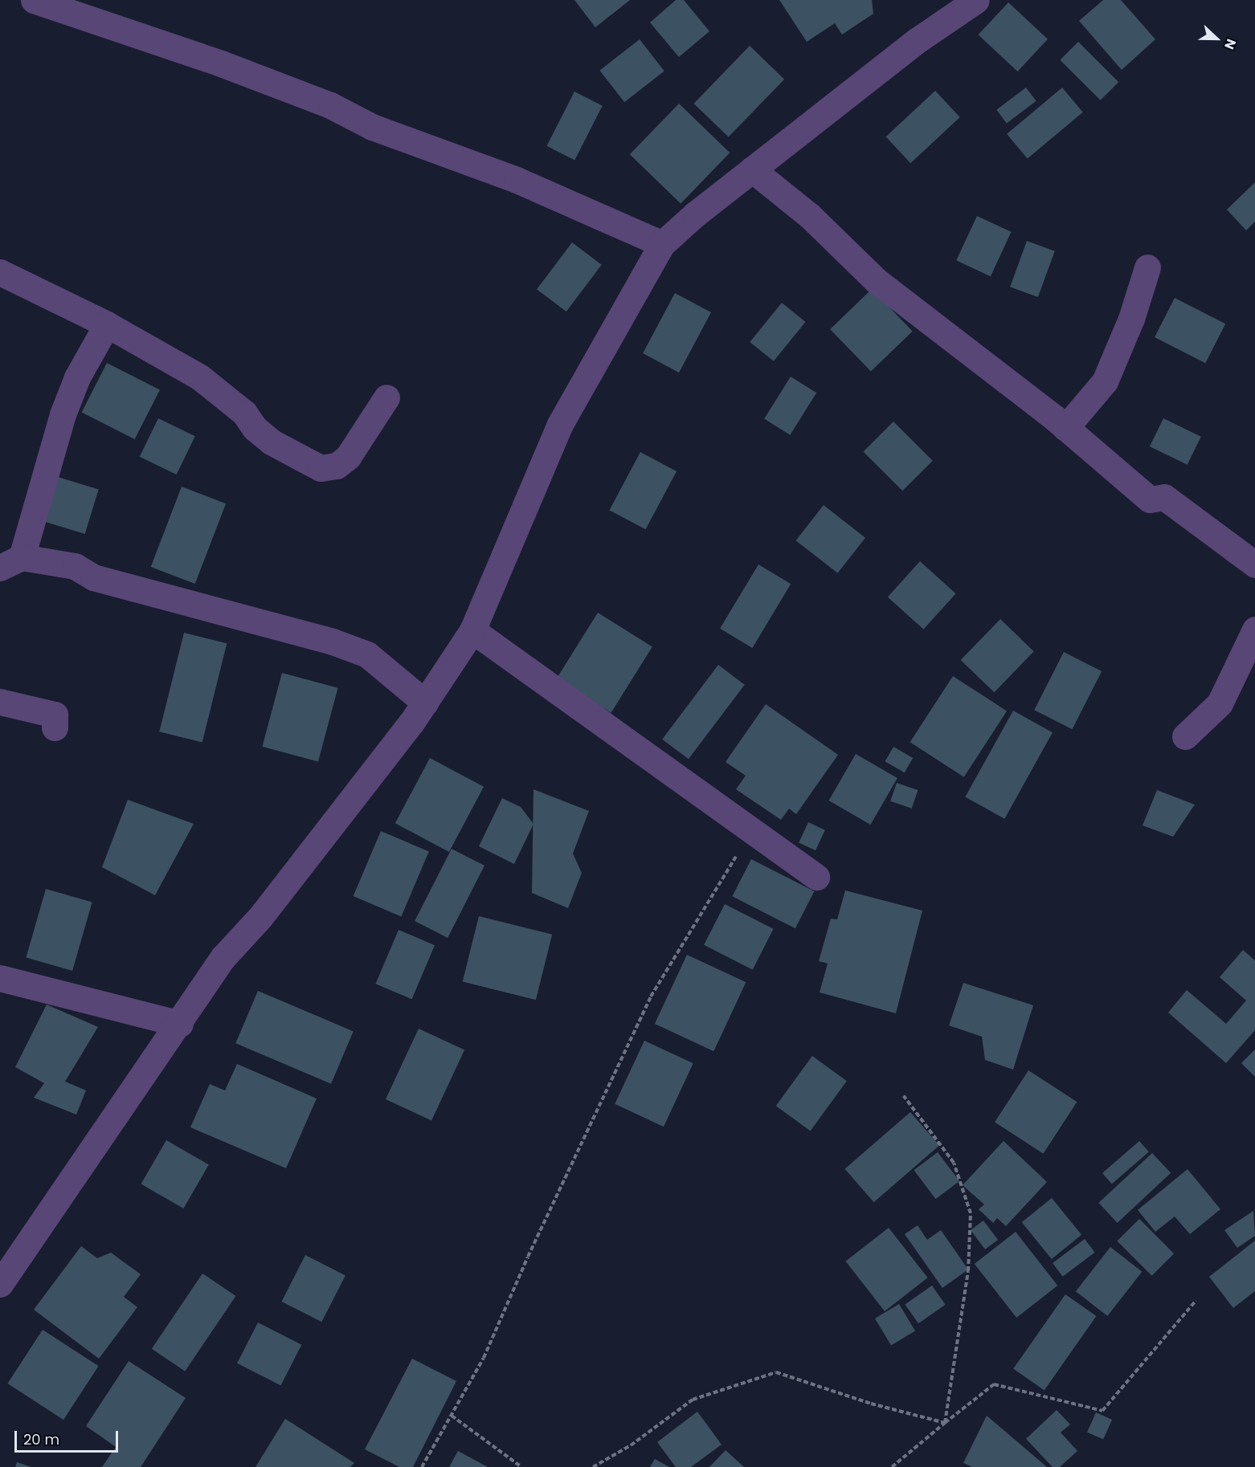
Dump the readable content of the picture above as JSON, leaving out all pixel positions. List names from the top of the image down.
{
  "scale_bar": "20 m",
  "north": "right"
}
